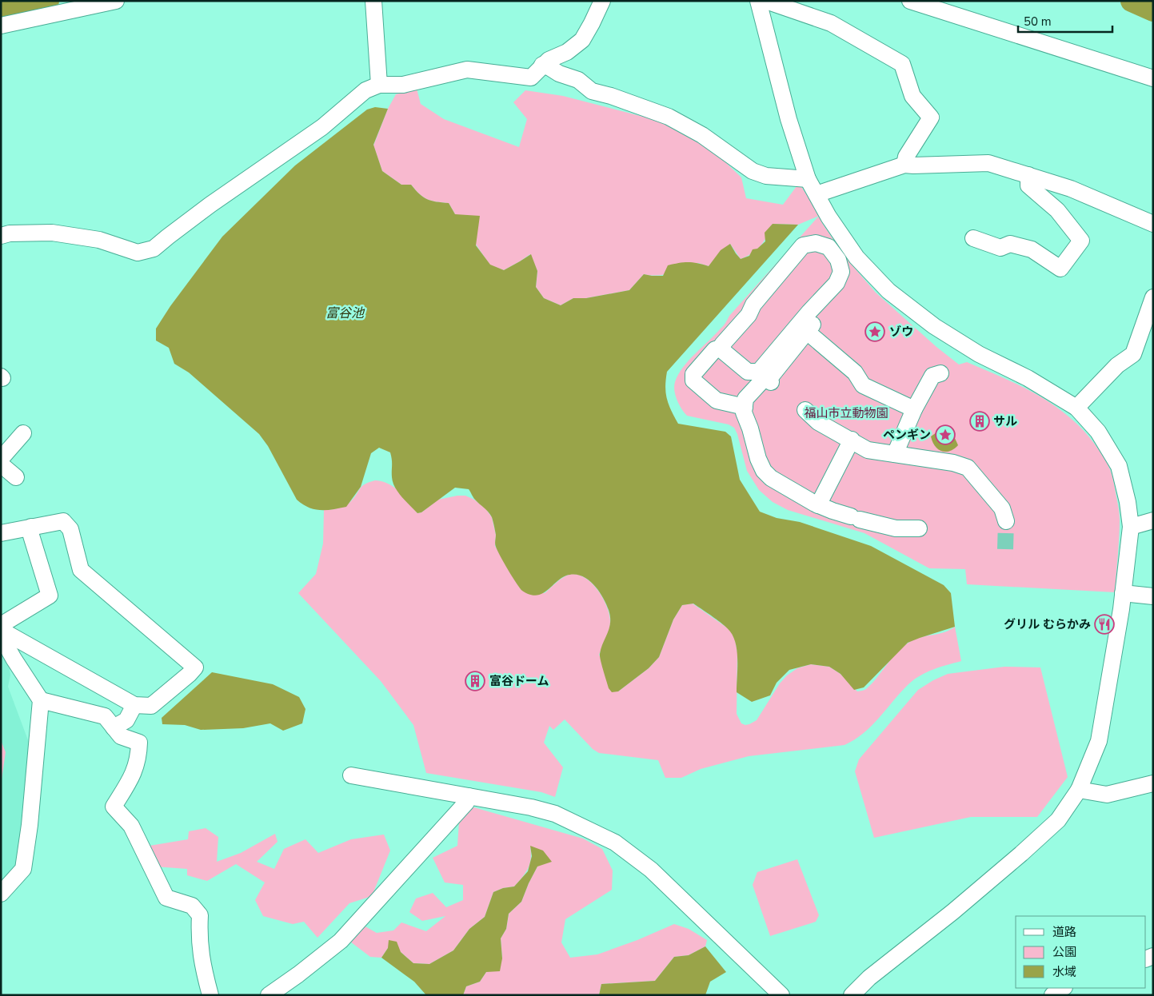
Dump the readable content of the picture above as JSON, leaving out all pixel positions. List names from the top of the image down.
{
  "water": ["富谷池"],
  "parks": ["福山市立動物園"],
  "places": {
    "place": ["ゾウ", "ペンギン"],
    "building": ["サル", "富谷ドーム"],
    "restaurant": ["グリル むらかみ"]
  },
  "legend": ["道路", "公園", "水域"],
  "scale_bar": "50 m"
}
